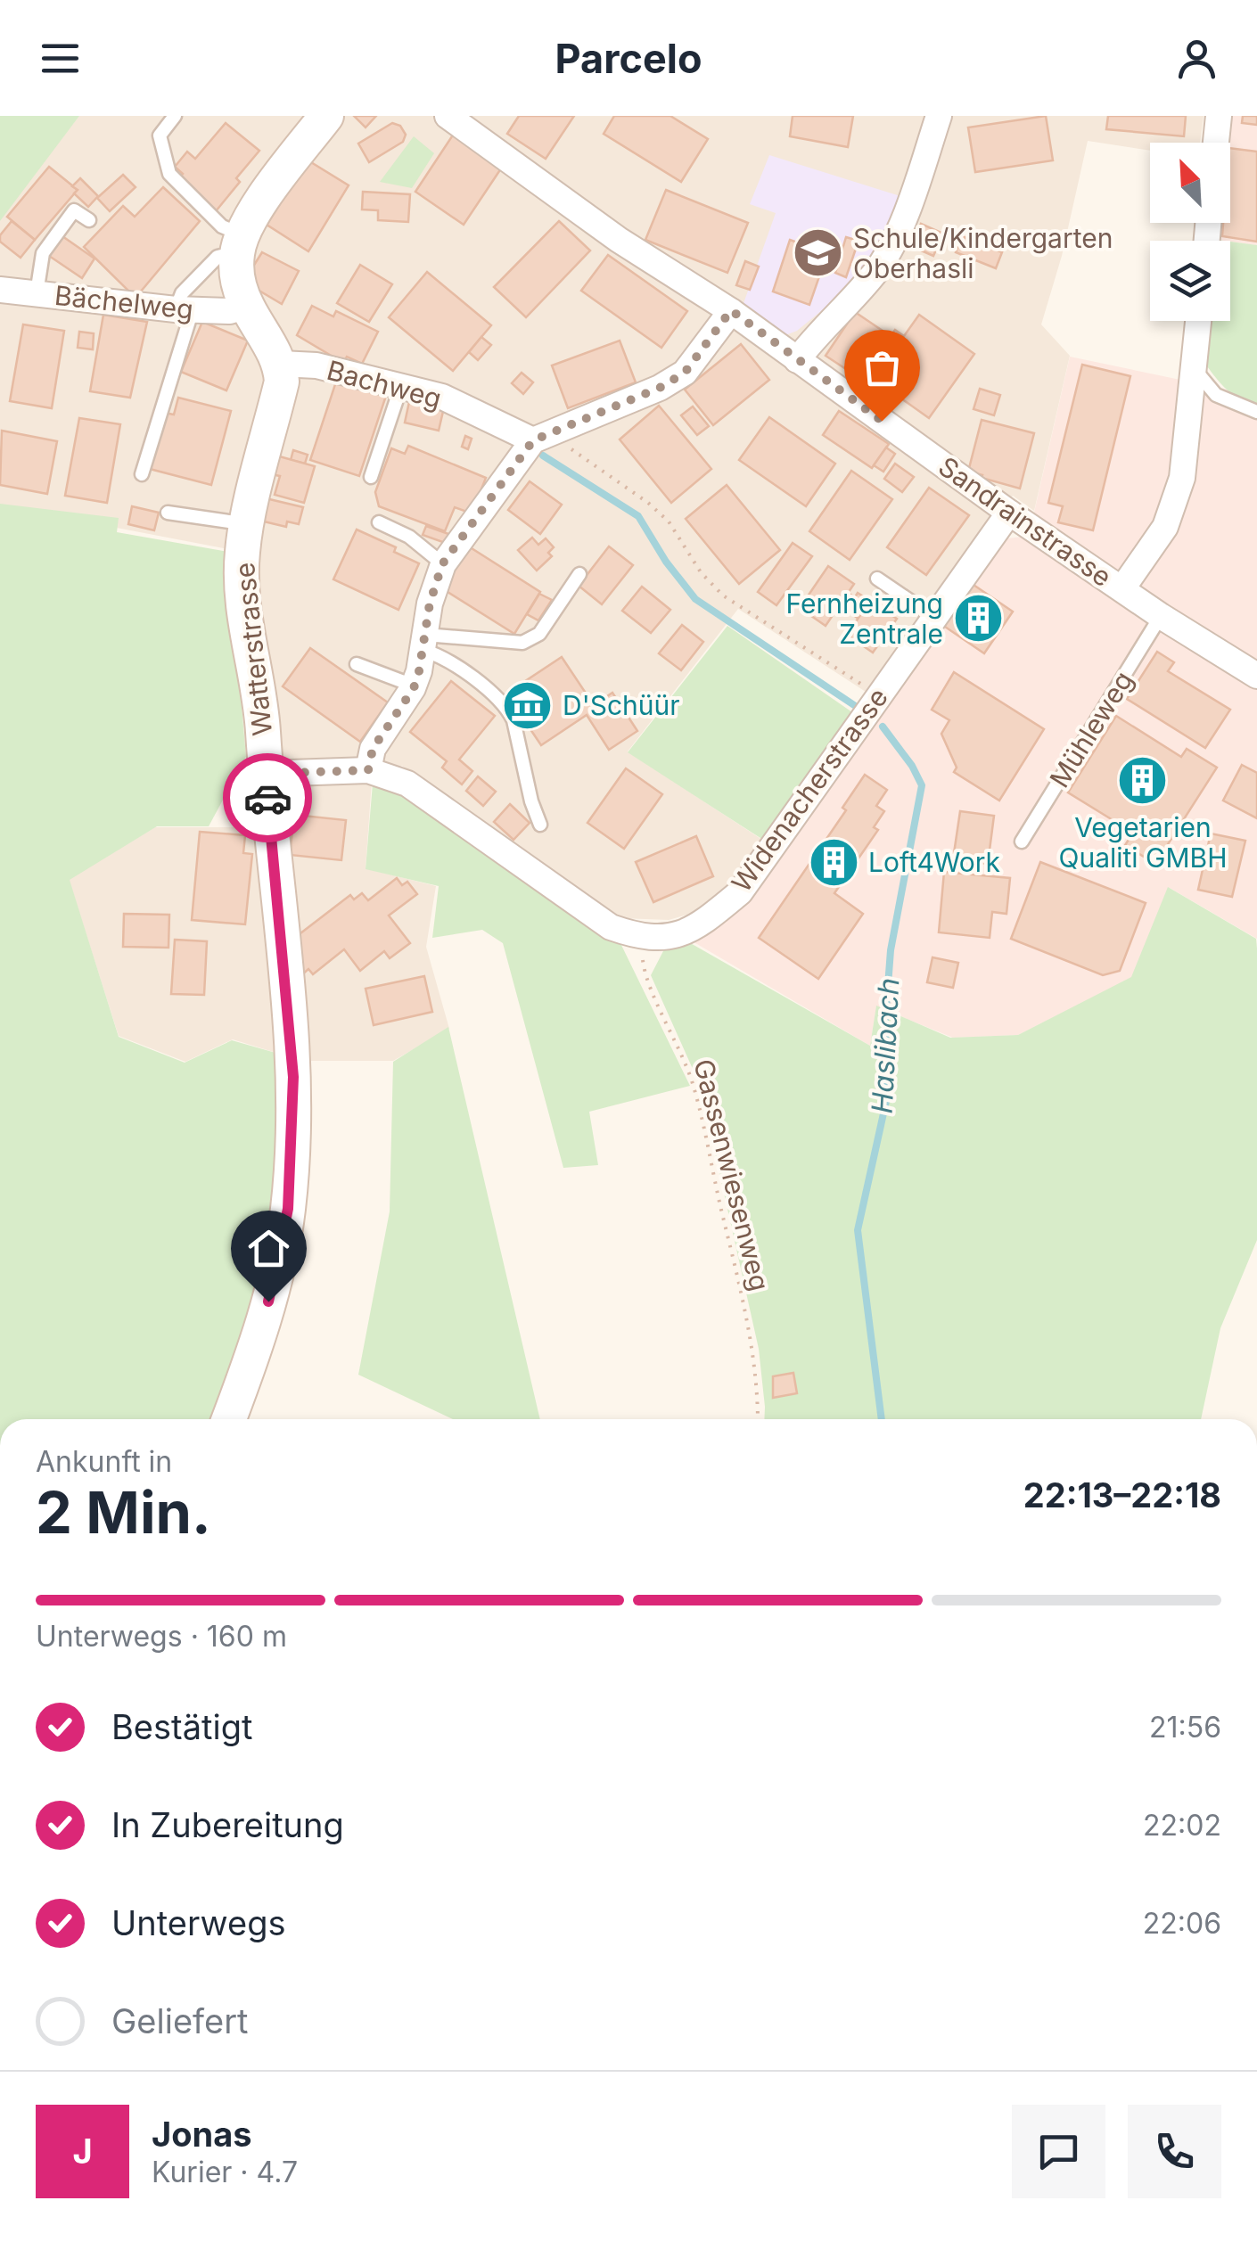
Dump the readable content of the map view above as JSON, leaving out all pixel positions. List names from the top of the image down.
{
  "streets": {
    "street": [
      "Bächelweg",
      "Bachweg",
      "Sandrainstrasse",
      "Watterstrasse",
      "Widenacherstrasse"
    ],
    "lane": ["Mühleweg"],
    "path": ["Gassenwiesenweg"]
  },
  "crossings": [
    ["Bachweg", "Watterstrasse"],
    ["Sandrainstrasse", "Mühleweg"],
    ["Sandrainstrasse", "Widenacherstrasse"],
    ["Widenacherstrasse", "Gassenwiesenweg"]
  ],
  "water": ["Haslibach"],
  "places": {
    "school or university": ["Schule/Kindergarten Oberhasli"],
    "building": ["Fernheizung Zentrale", "Vegetarien Qualiti GMBH", "Loft4Work"],
    "museum": ["D'Schüür"]
  },
  "north": "top left",
  "page": {
    "header": "Parcelo",
    "heading": ["2 Min.", "Ankunft in", "22:13–22:18"],
    "panel": ["Jonas", "Kurier · 4.7"],
    "bar": "Unterwegs · 160 m",
    "list": [
      ["Bestätigt", "21:56"],
      ["In Zubereitung", "22:02"],
      ["Unterwegs", "22:06"],
      "Geliefert"
    ],
    "round": "J"
  }
}
